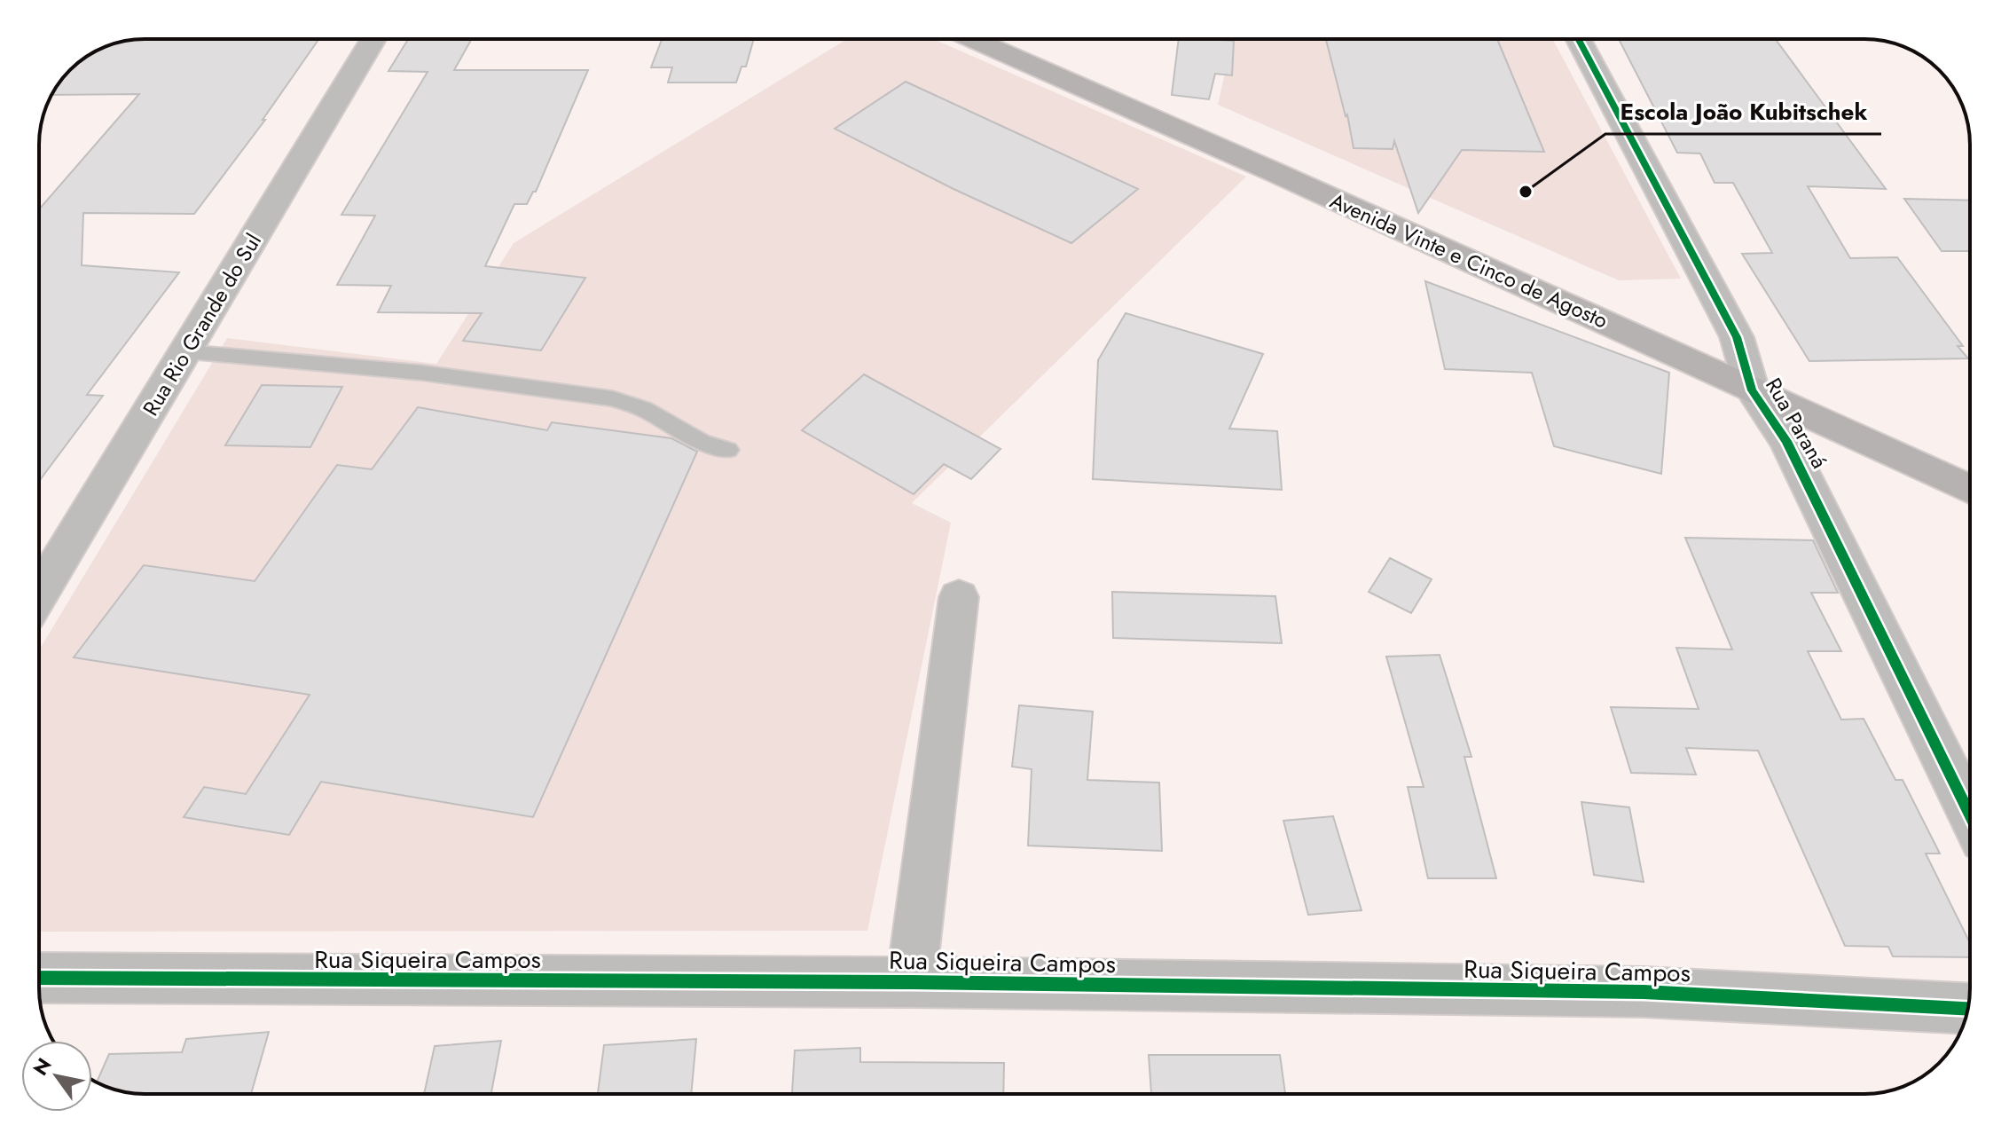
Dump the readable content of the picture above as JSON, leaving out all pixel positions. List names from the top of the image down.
{
  "streets": {
    "main road": ["Avenida Vinte e Cinco de Agosto"],
    "street": ["Rua Rio Grande do Sul", "Rua Paraná", "Rua Siqueira Campos"]
  },
  "crossings": [
    ["Avenida Vinte e Cinco de Agosto", "Rua Paraná"]
  ],
  "places": ["Escola João Kubitschek"],
  "north": "top left"
}
